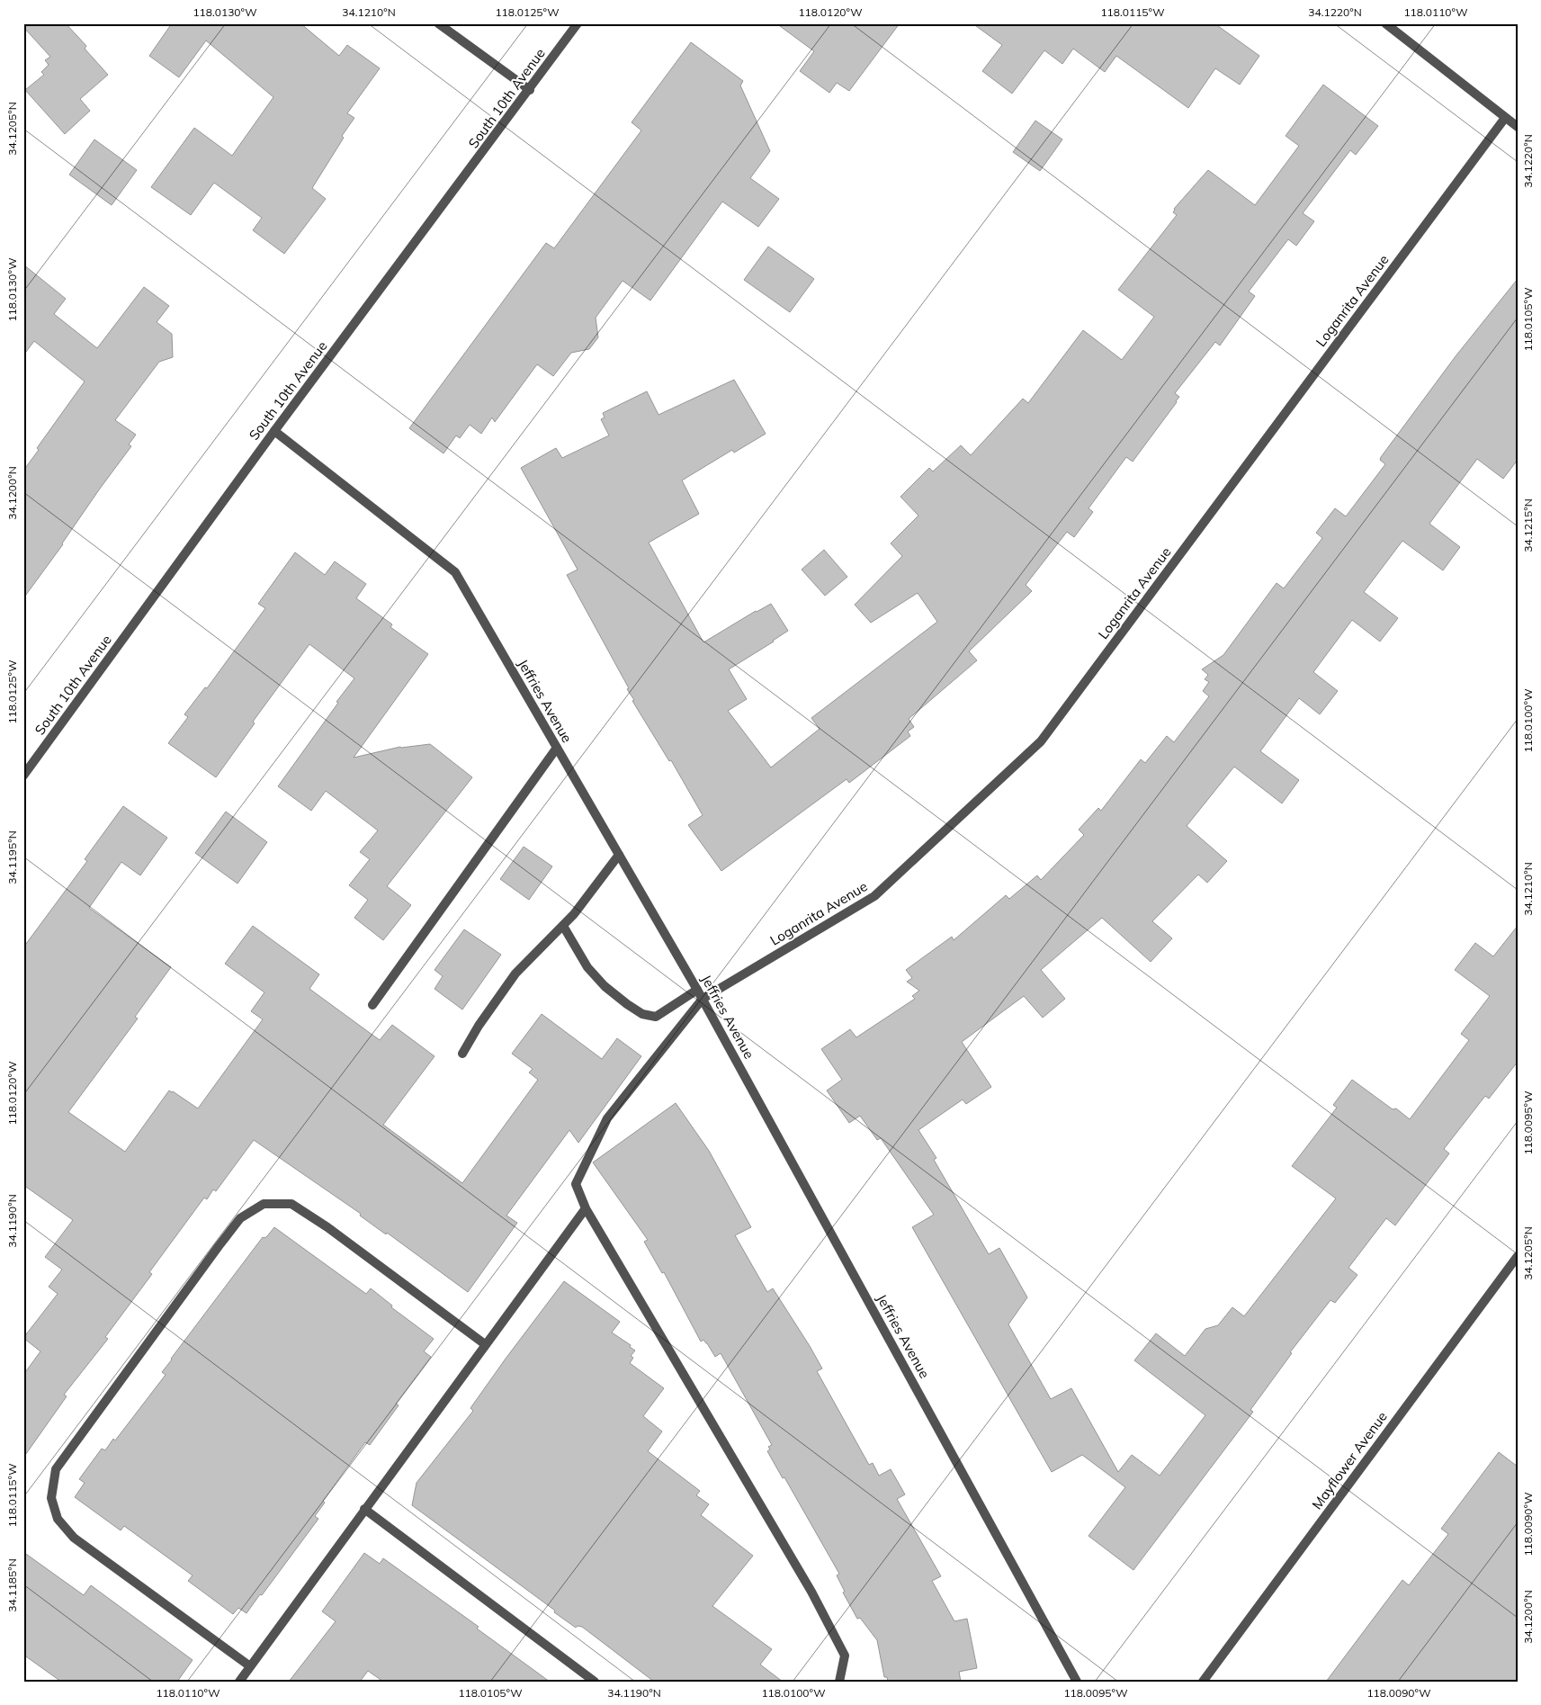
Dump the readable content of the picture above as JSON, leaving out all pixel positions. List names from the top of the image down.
{
  "streets": {
    "street": [
      "South 10th Avenue",
      "Loganrita Avenue",
      "Jeffries Avenue",
      "Mayflower Avenue"
    ]
  },
  "crossings": [
    ["South 10th Avenue", "Jeffries Avenue"],
    ["Loganrita Avenue", "Jeffries Avenue"]
  ],
  "coordinates": [
    "118.0130°W",
    "34.1210°N",
    "118.0125°W",
    "118.0120°W",
    "118.0115°W",
    "34.1220°N",
    "118.0110°W",
    "34.1205°N",
    "118.0105°W",
    "34.1200°N",
    "34.1215°N",
    "118.0100°W",
    "34.1195°N",
    "118.0095°W",
    "34.1190°N",
    "118.0090°W",
    "34.1185°N"
  ]
}
